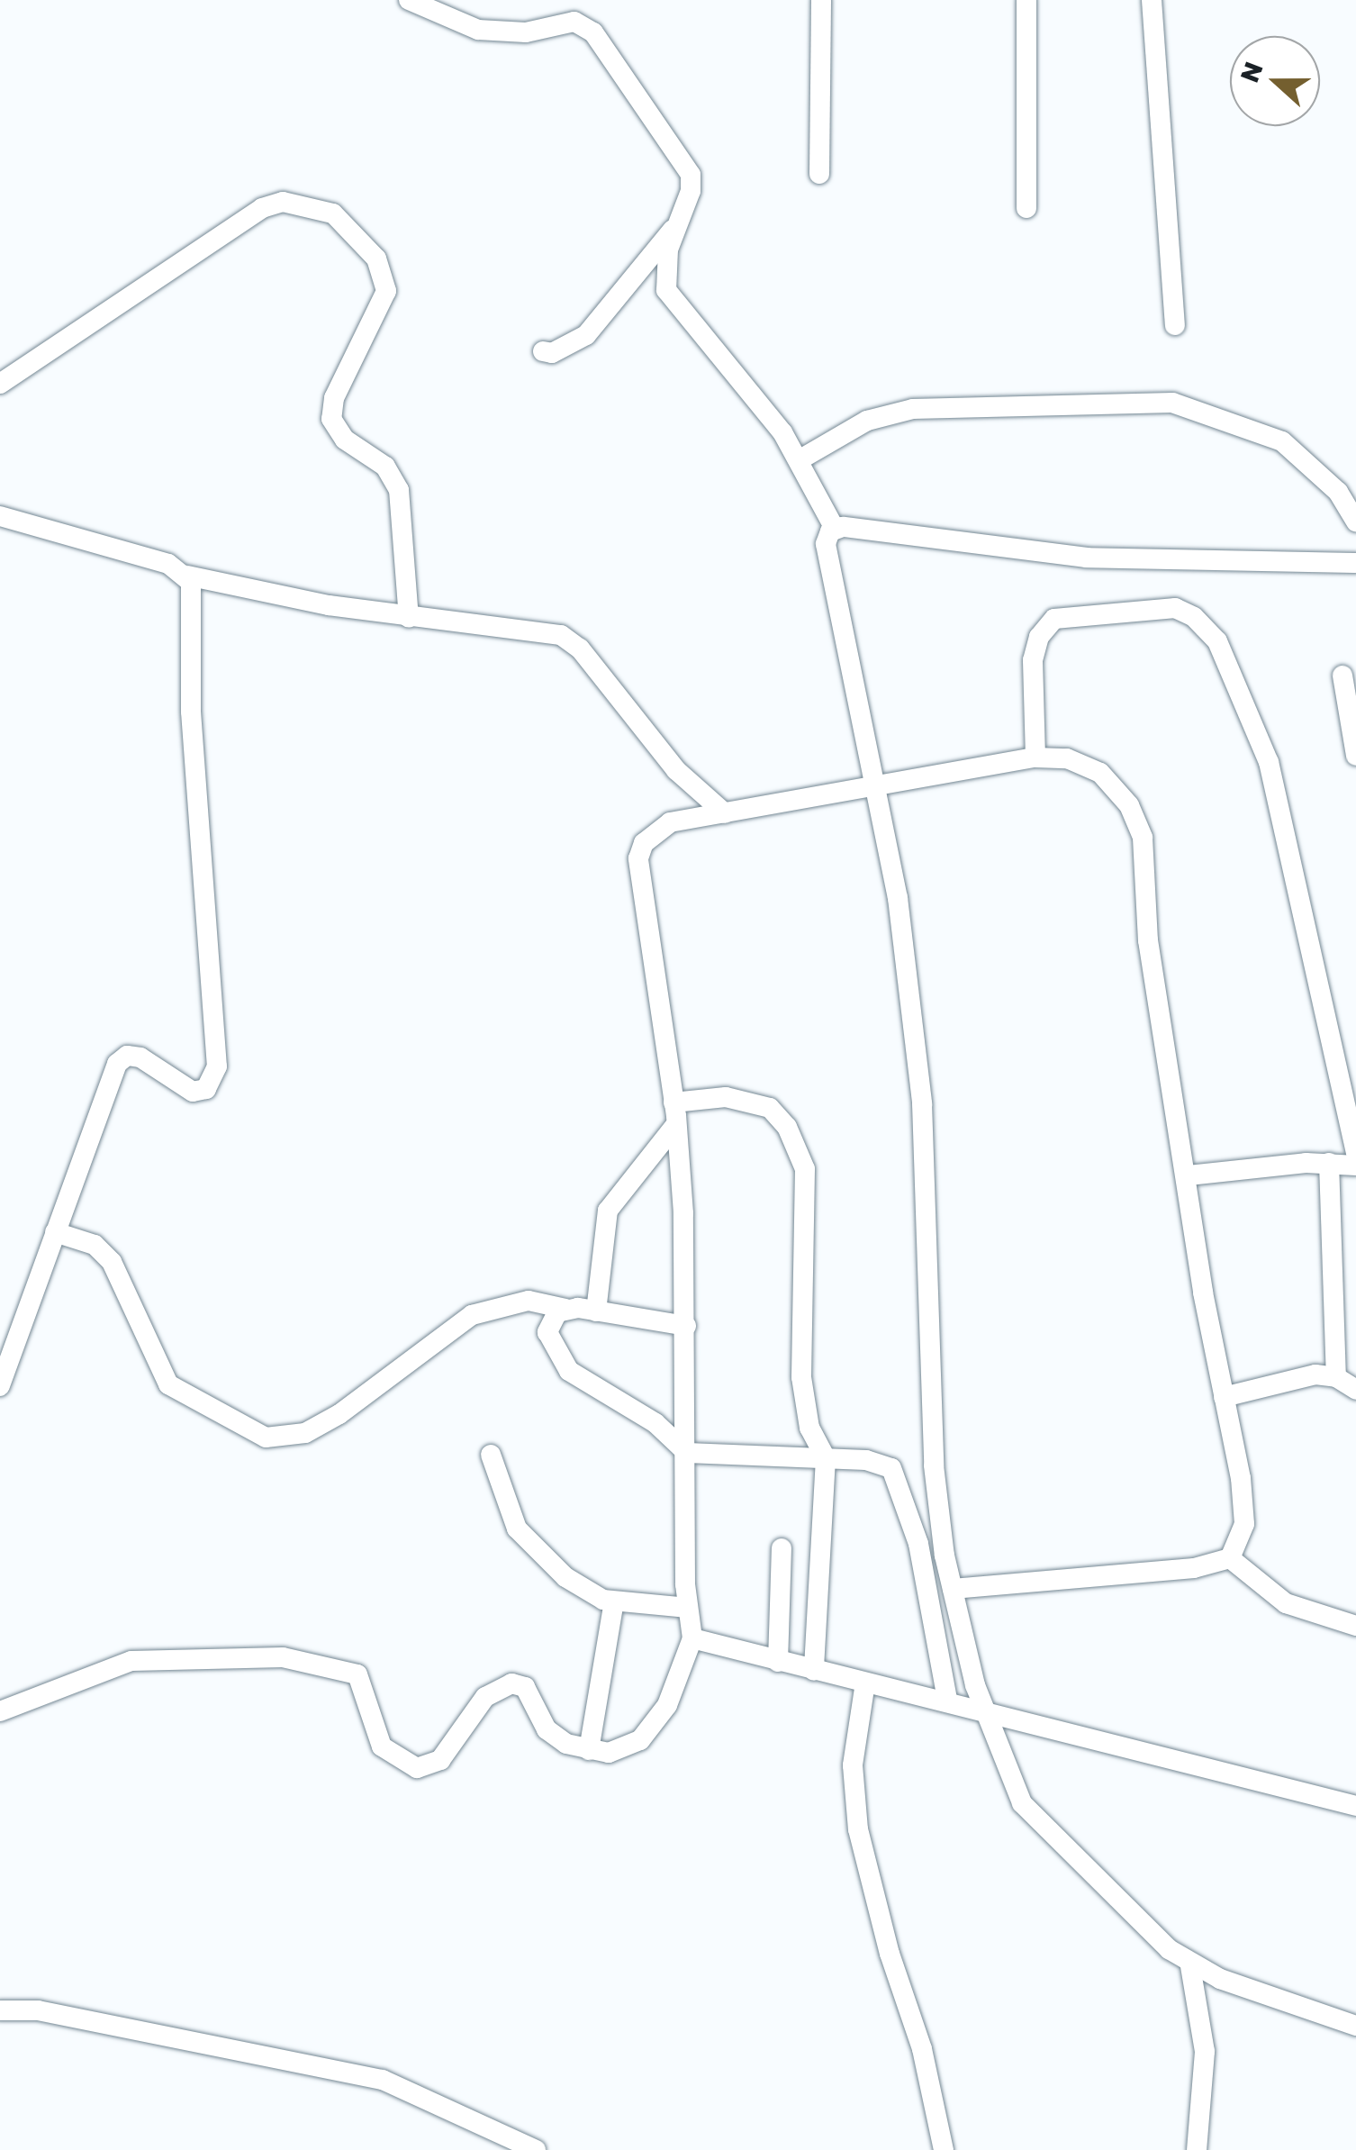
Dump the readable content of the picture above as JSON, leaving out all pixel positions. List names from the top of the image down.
{
  "north": "left"
}
